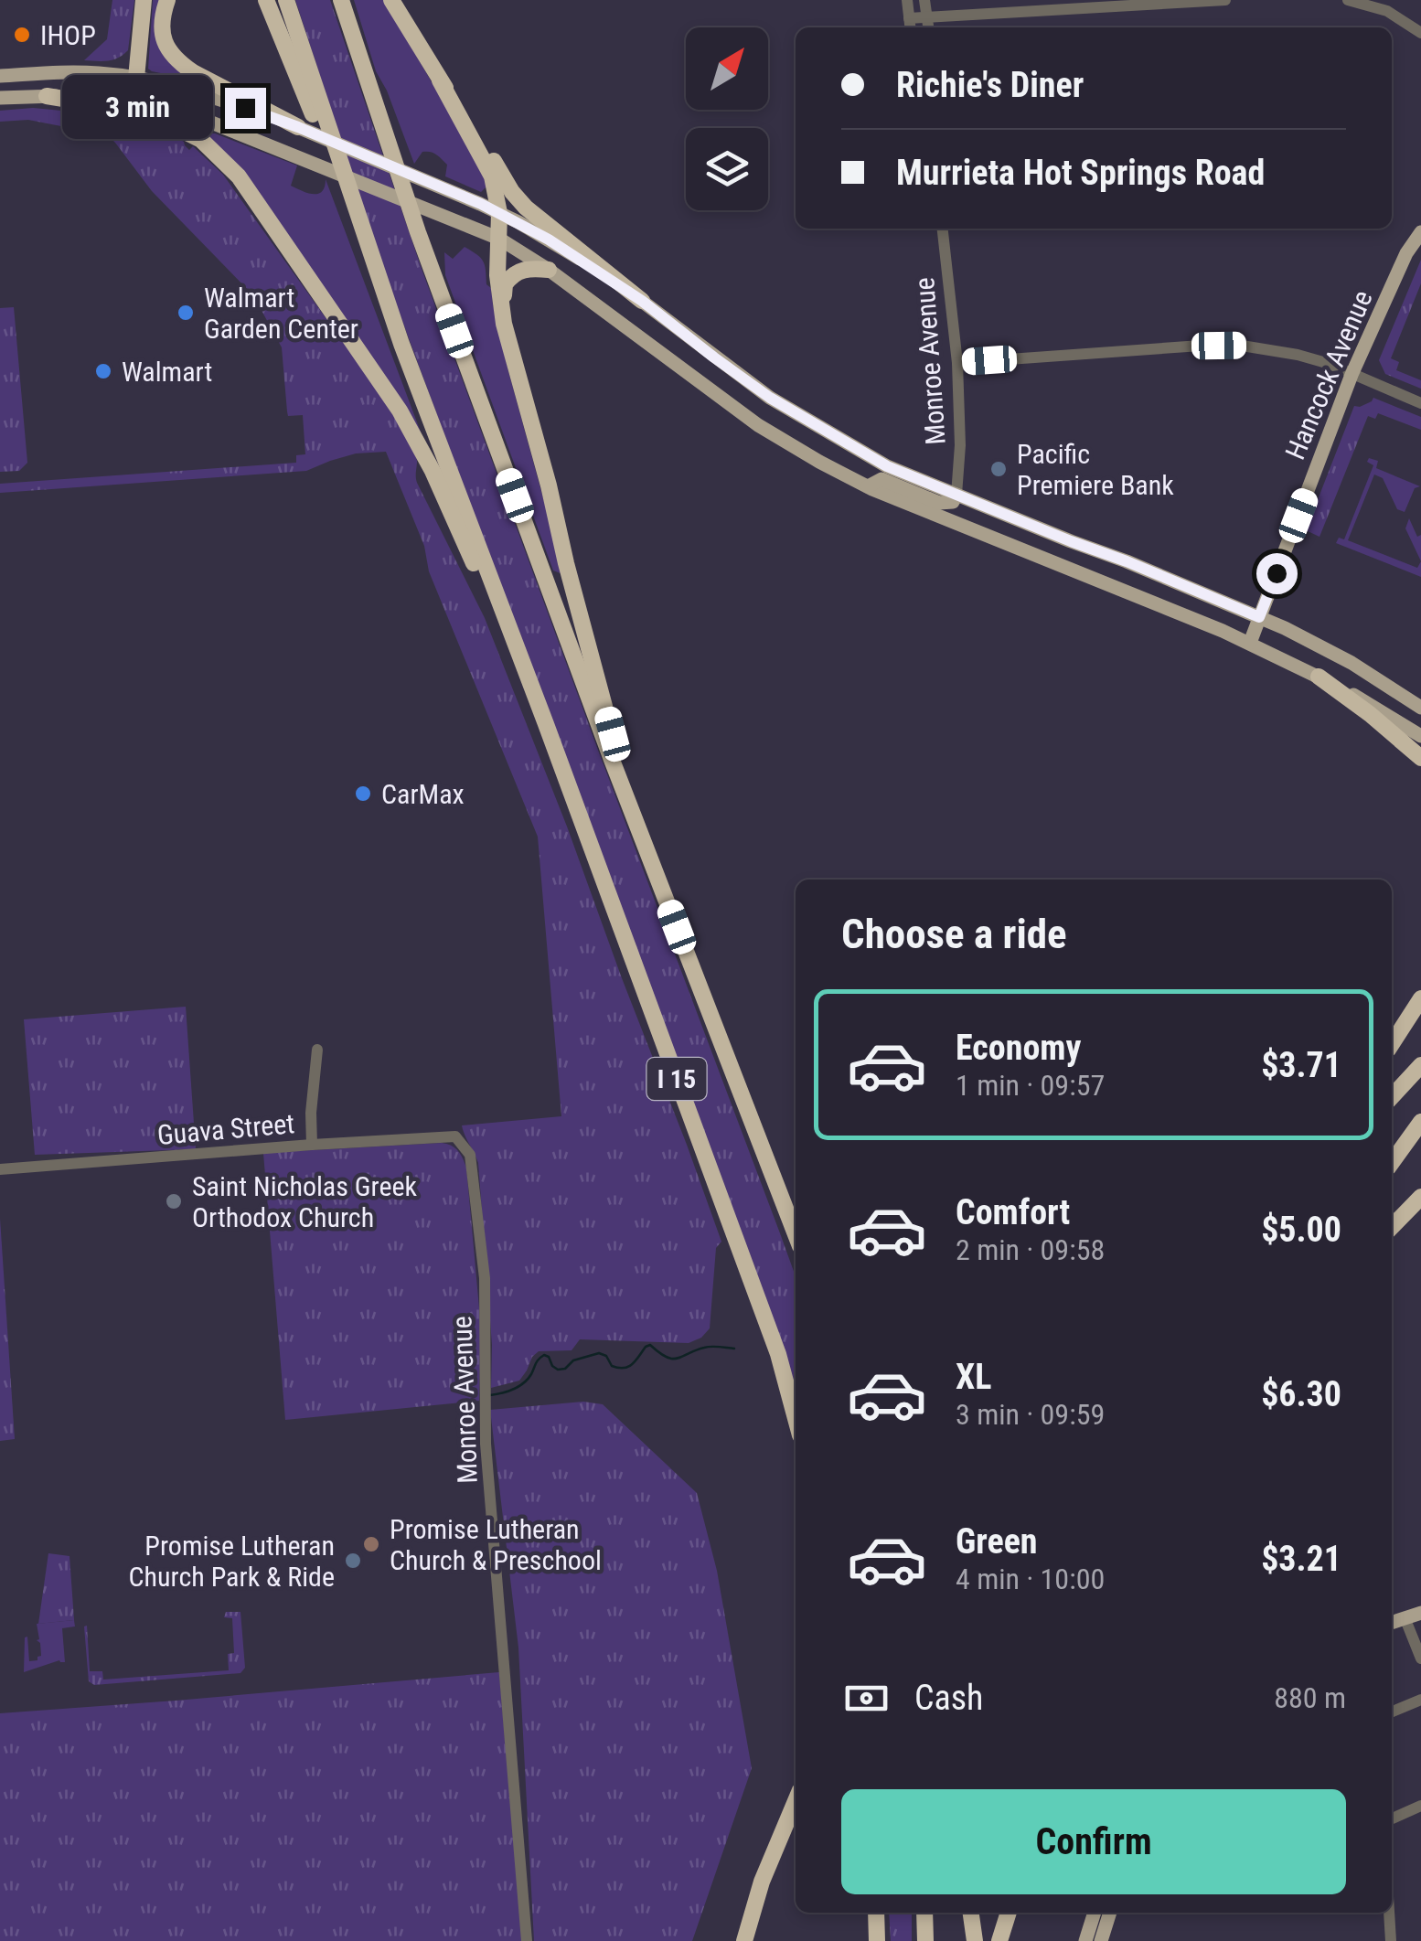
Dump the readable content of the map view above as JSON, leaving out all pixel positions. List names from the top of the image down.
{
  "streets": {
    "highway": ["I 15"],
    "main road": ["Hancock Avenue"],
    "street": ["Monroe Avenue", "Guava Street"]
  },
  "crossings": [
    ["Monroe Avenue", "Guava Street"]
  ],
  "places": [
    "IHOP",
    "Walmart Garden Center",
    "Walmart",
    "Pacific Premiere Bank",
    "CarMax",
    "Saint Nicholas Greek Orthodox Church",
    "Promise Lutheran Church & Preschool",
    "Promise Lutheran Church Park & Ride"
  ],
  "north": "top right",
  "page": {
    "banner": ["Richie's Diner", "Murrieta Hot Springs Road"],
    "bubble": "3 min",
    "heading": "Choose a ride",
    "list": [
      {
        "name": "Economy",
        "note": "1 min · 09:57",
        "value": "$3.71"
      },
      {
        "name": "Comfort",
        "note": "2 min · 09:58",
        "value": "$5.00"
      },
      {
        "name": "XL",
        "note": "3 min · 09:59",
        "value": "$6.30"
      },
      {
        "name": "Green",
        "note": "4 min · 10:00",
        "value": "$3.21"
      }
    ],
    "pay": ["Cash", "880 m"],
    "buttons": "Confirm"
  }
}
